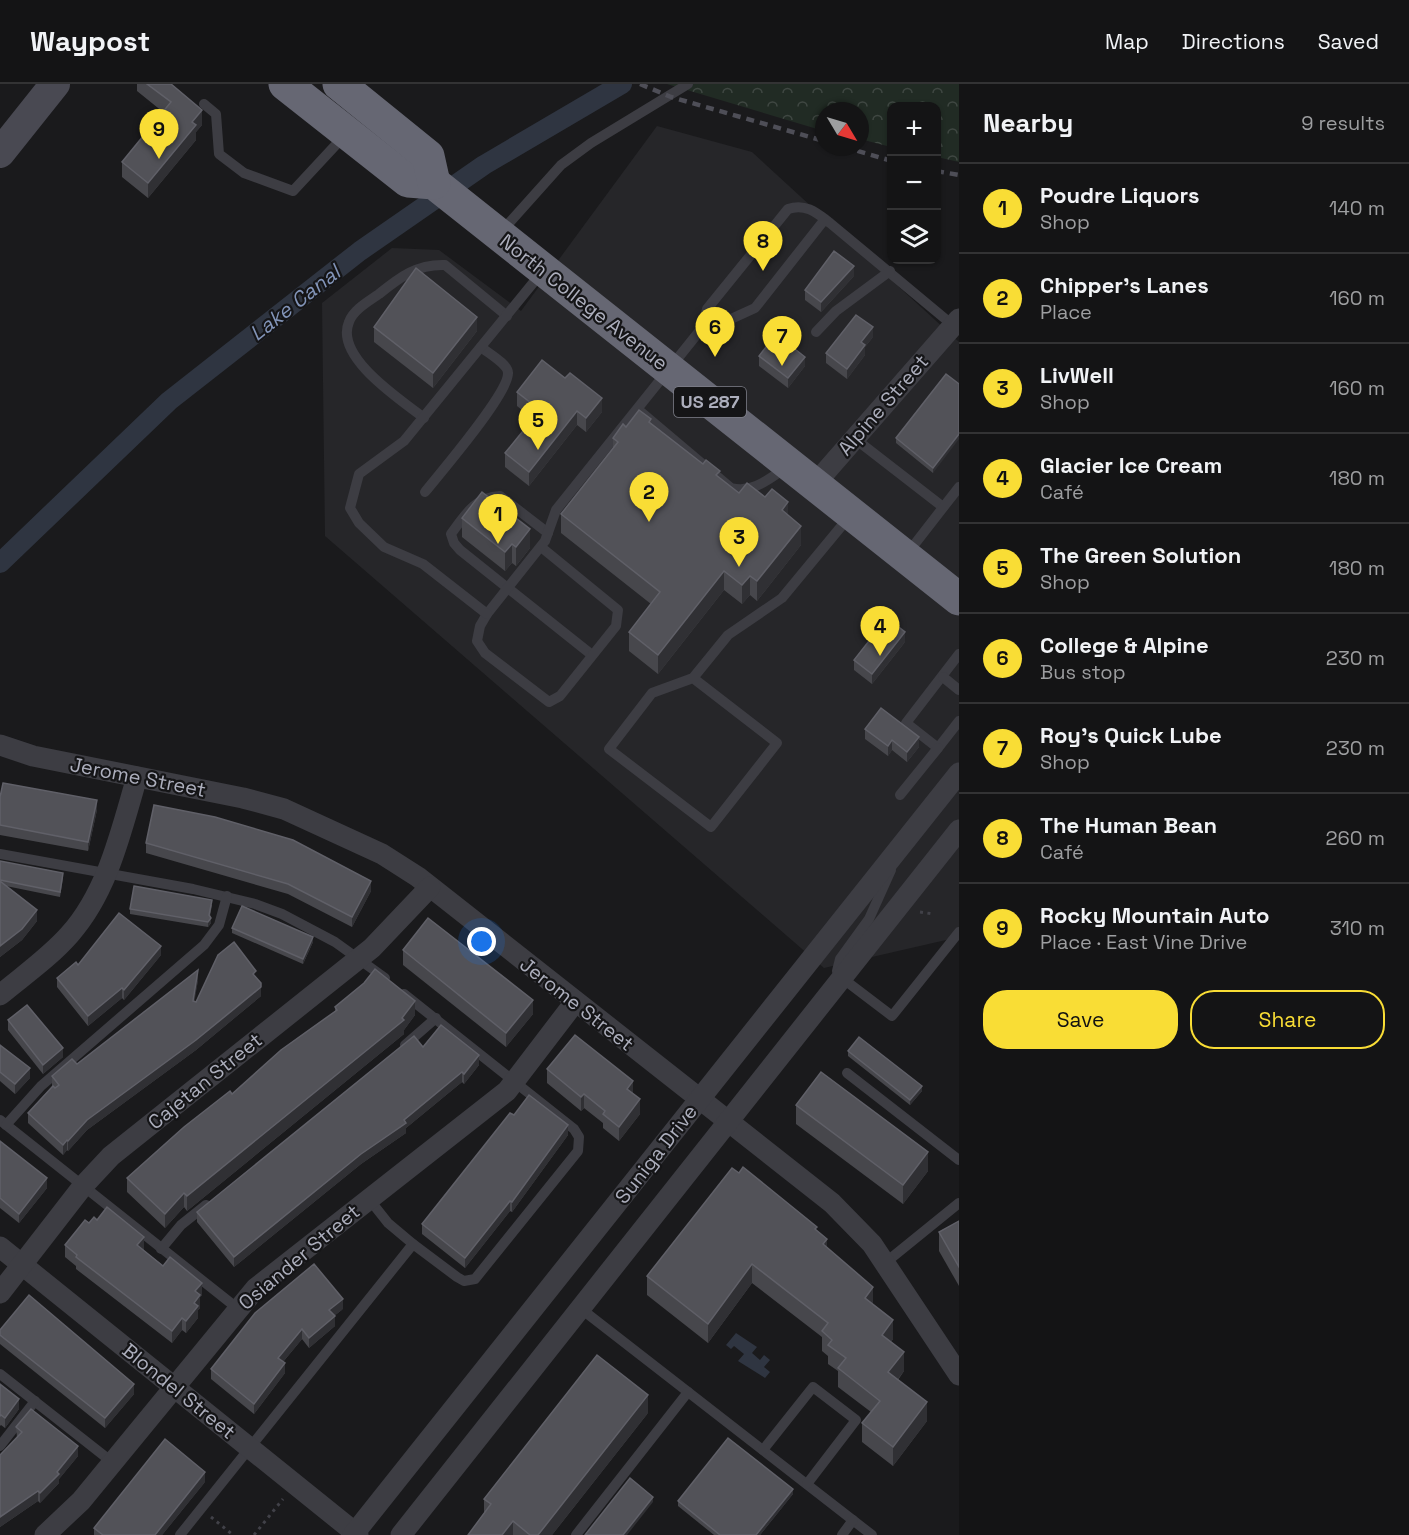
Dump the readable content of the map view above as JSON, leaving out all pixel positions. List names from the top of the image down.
{
  "streets": {
    "highway": ["North College Avenue", "US 287"],
    "street": [
      "Alpine Street",
      "Jerome Street",
      "Cajetan Street",
      "Suniga Drive",
      "Osiander Street",
      "Blondel Street"
    ]
  },
  "crossings": [
    ["North College Avenue", "Alpine Street"],
    ["Jerome Street", "Cajetan Street"],
    ["Jerome Street", "Suniga Drive"],
    ["Jerome Street", "Osiander Street"],
    ["Cajetan Street", "Blondel Street"],
    ["Suniga Drive", "Blondel Street"],
    ["Osiander Street", "Blondel Street"]
  ],
  "water": ["Lake Canal"],
  "north": "bottom right",
  "page": {
    "header": "Waypost",
    "nav": ["Map", "Directions", "Saved"],
    "heading": ["Nearby", "9 results"],
    "map_buttons": ["+", "−"],
    "pins": [
      "9",
      "8",
      "6",
      "7",
      "5",
      "2",
      "1",
      "3",
      "4"
    ],
    "list": [
      {
        "mark": "1",
        "name": "Poudre Liquors",
        "note": "Shop",
        "value": "140 m"
      },
      {
        "mark": "2",
        "name": "Chipper's Lanes",
        "note": "Place",
        "value": "160 m"
      },
      {
        "mark": "3",
        "name": "LivWell",
        "note": "Shop",
        "value": "160 m"
      },
      {
        "mark": "4",
        "name": "Glacier Ice Cream",
        "note": "Café",
        "value": "180 m"
      },
      {
        "mark": "5",
        "name": "The Green Solution",
        "note": "Shop",
        "value": "180 m"
      },
      {
        "mark": "6",
        "name": "College & Alpine",
        "note": "Bus stop",
        "value": "230 m"
      },
      {
        "mark": "7",
        "name": "Roy's Quick Lube",
        "note": "Shop",
        "value": "230 m"
      },
      {
        "mark": "8",
        "name": "The Human Bean",
        "note": "Café",
        "value": "260 m"
      },
      {
        "mark": "9",
        "name": "Rocky Mountain Auto",
        "note": "Place · East Vine Drive",
        "value": "310 m"
      }
    ],
    "buttons": ["Save", "Share"]
  }
}
